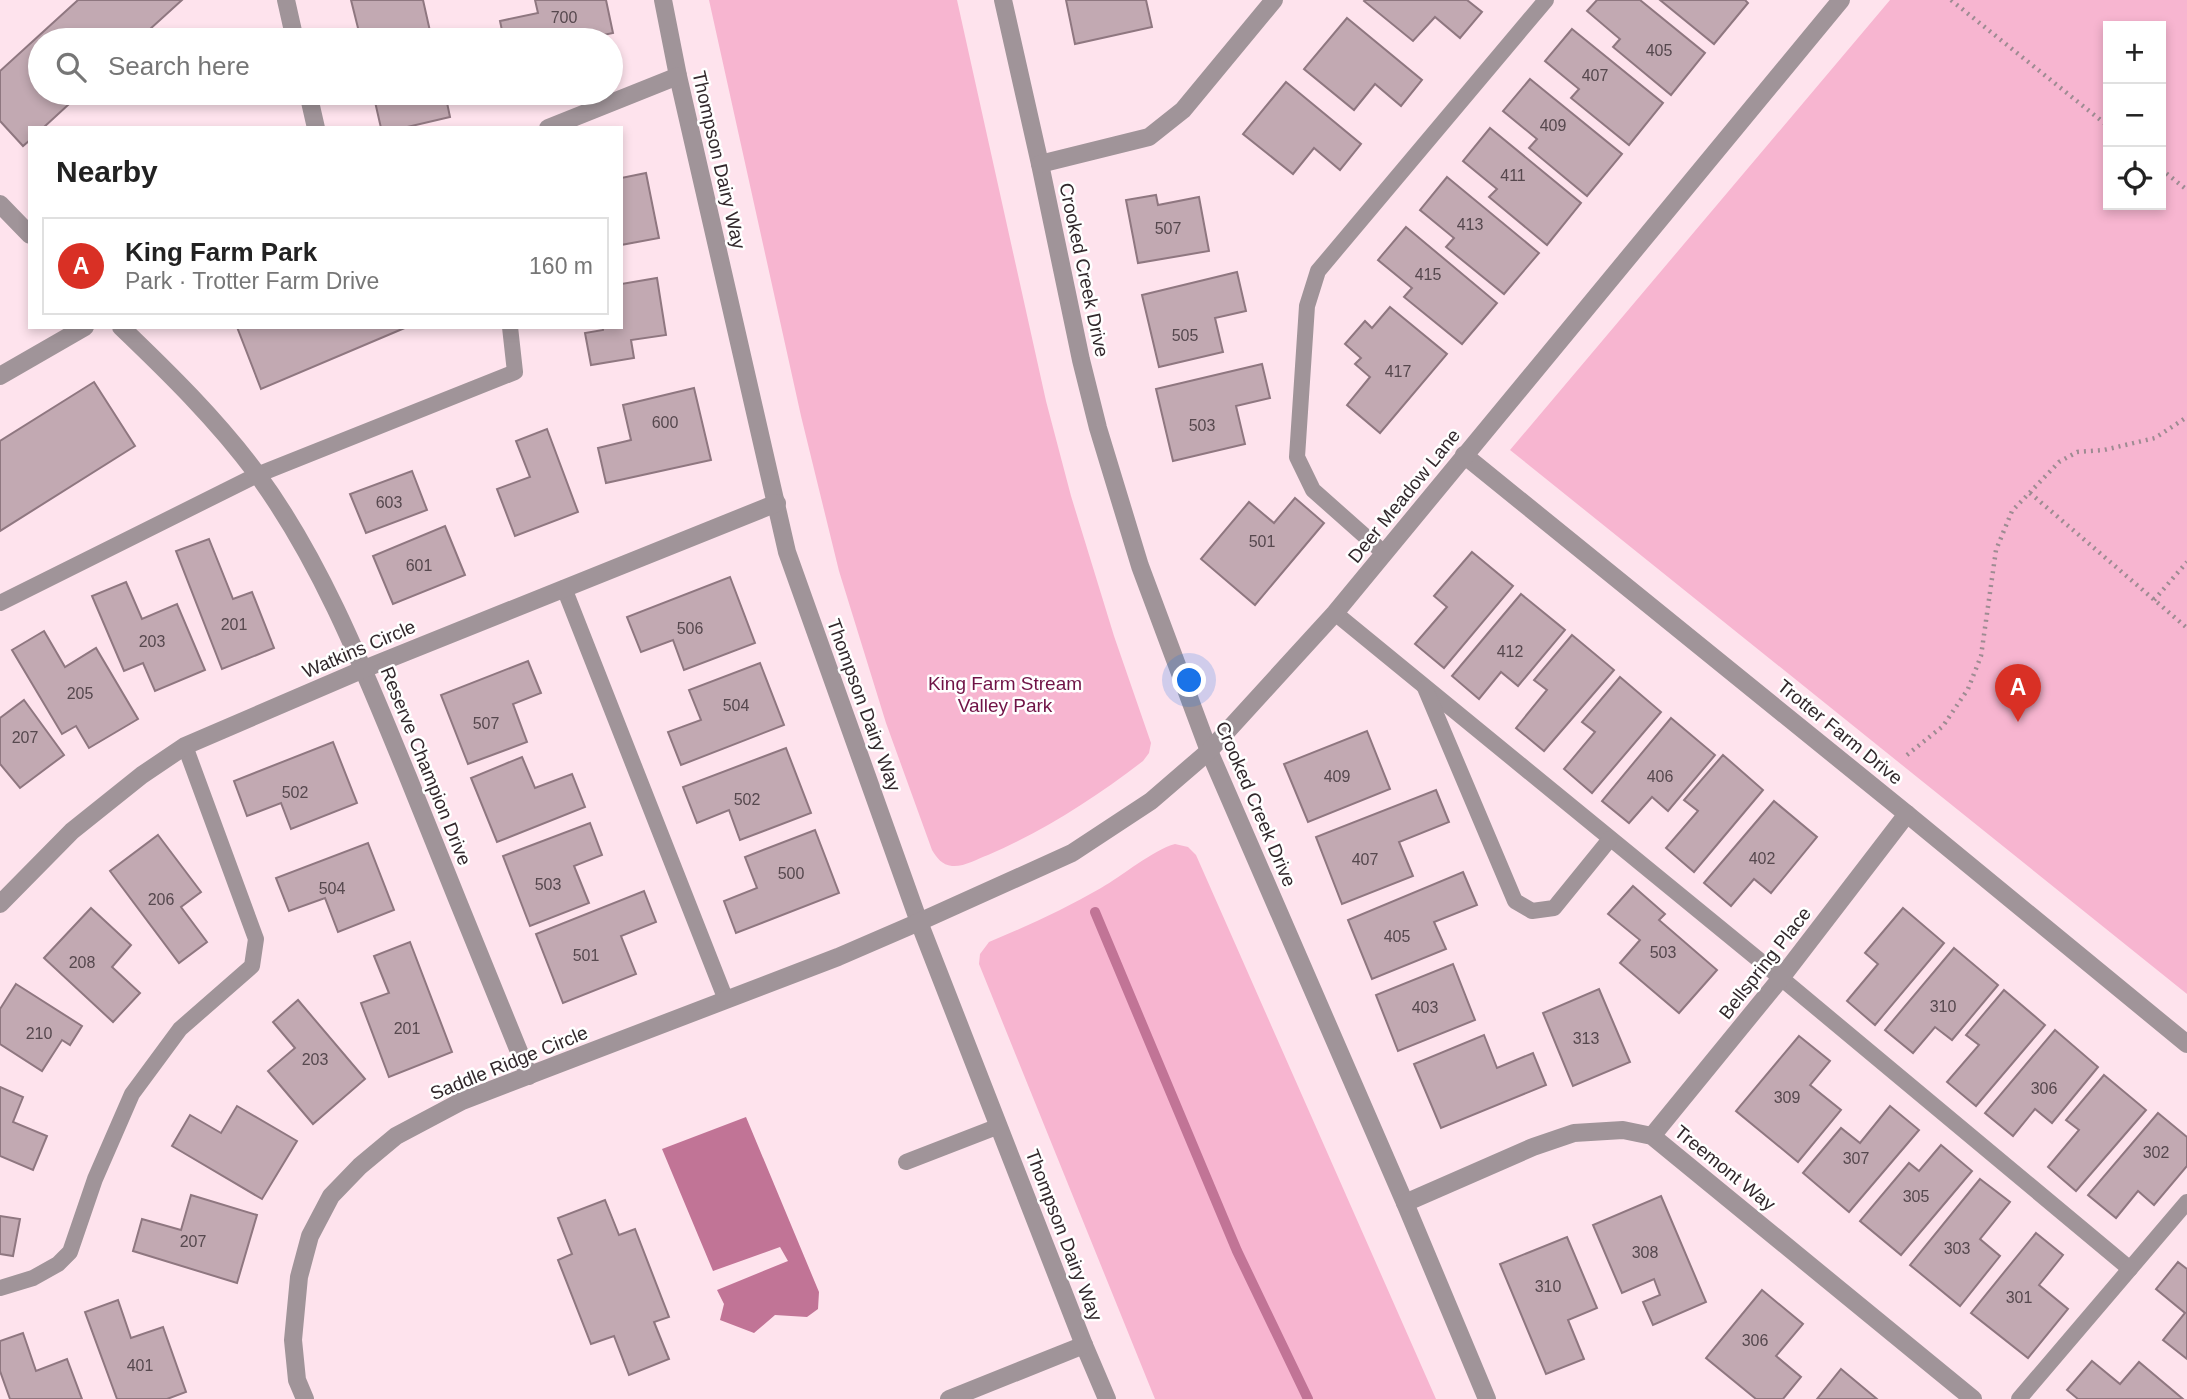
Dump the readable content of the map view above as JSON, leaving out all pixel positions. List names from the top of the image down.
{
  "streets": {
    "street": [
      "Thompson Dairy Way",
      "Crooked Creek Drive",
      "Deer Meadow Lane",
      "Watkins Circle",
      "Trotter Farm Drive",
      "Reserve Champion Drive",
      "Bellspring Place",
      "Saddle Ridge Circle",
      "Treemont Way"
    ]
  },
  "crossings": [
    ["Thompson Dairy Way", "Deer Meadow Lane"],
    ["Thompson Dairy Way", "Watkins Circle"],
    ["Thompson Dairy Way", "Saddle Ridge Circle"],
    ["Crooked Creek Drive", "Deer Meadow Lane"],
    ["Crooked Creek Drive", "Treemont Way"],
    ["Deer Meadow Lane", "Trotter Farm Drive"],
    ["Deer Meadow Lane", "Saddle Ridge Circle"],
    ["Watkins Circle", "Reserve Champion Drive"],
    ["Trotter Farm Drive", "Bellspring Place"],
    ["Reserve Champion Drive", "Saddle Ridge Circle"],
    ["Bellspring Place", "Treemont Way"]
  ],
  "parks": ["King Farm Stream Valley Park"],
  "house_numbers": [
    "700",
    "405",
    "407",
    "409",
    "411",
    "413",
    "507",
    "415",
    "505",
    "417",
    "600",
    "503",
    "603",
    "501",
    "601",
    "201",
    "506",
    "203",
    "412",
    "205",
    "504",
    "507",
    "207",
    "409",
    "406",
    "502",
    "502",
    "402",
    "407",
    "500",
    "503",
    "504",
    "206",
    "405",
    "503",
    "501",
    "208",
    "310",
    "403",
    "201",
    "210",
    "313",
    "203",
    "306",
    "309",
    "302",
    "307",
    "305",
    "207",
    "303",
    "308",
    "310",
    "301",
    "306",
    "401"
  ],
  "page": {
    "map_buttons": ["+", "−"],
    "search": "Search here",
    "heading": "Nearby",
    "list": [
      {
        "mark": "A",
        "name": "King Farm Park",
        "note": "Park · Trotter Farm Drive",
        "value": "160 m"
      }
    ],
    "pins": "A"
  }
}
